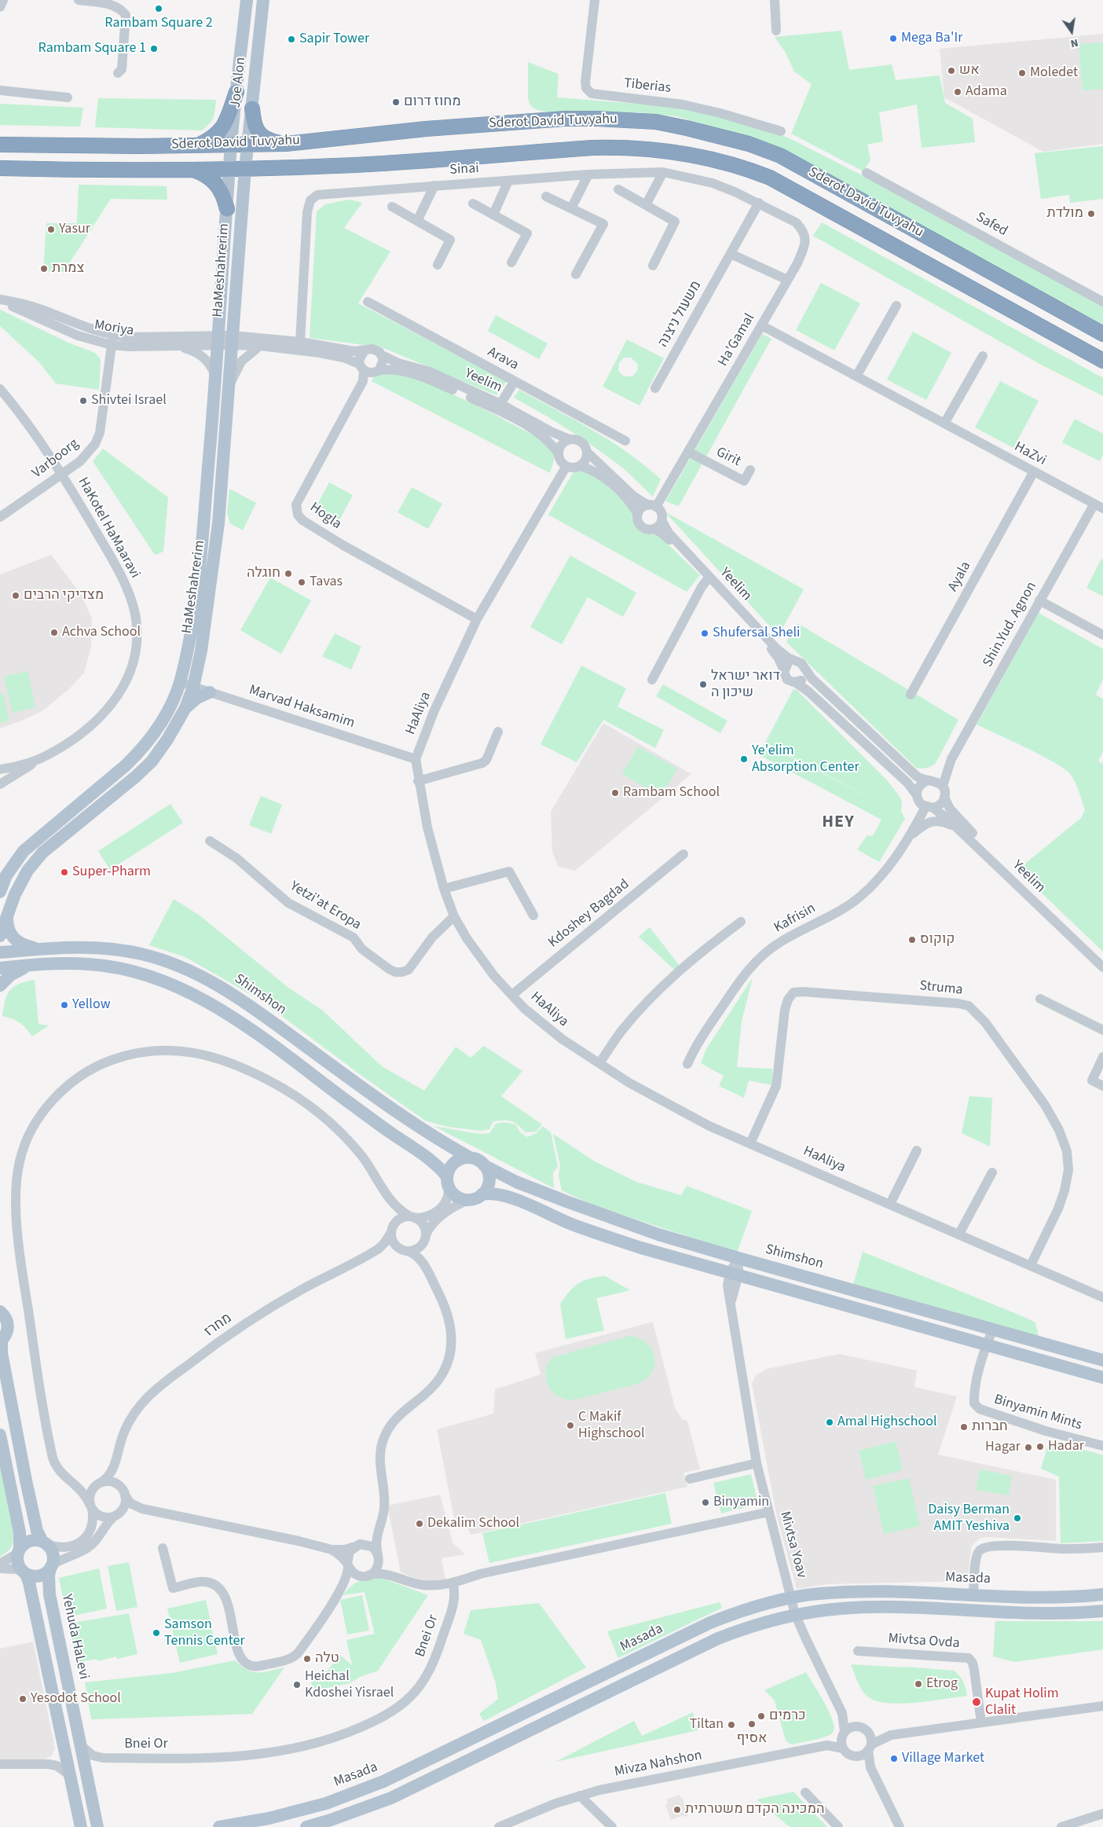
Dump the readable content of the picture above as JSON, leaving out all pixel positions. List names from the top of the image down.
{
  "streets": {
    "highway": ["Sderot David Tuvyahu"],
    "main road": [
      "Joe Alon",
      "HaMeshahrerim",
      "Shimshon",
      "Masada",
      "Yehuda HaLevi"
    ],
    "street": [
      "Tiberias",
      "Sinai",
      "Safed",
      "משעול ניצנה",
      "Moriya",
      "Ha'Gamal",
      "Arava",
      "Yeelim",
      "HaZvi",
      "Girit",
      "Varboorg",
      "Hogla",
      "HaKotel HaMaaravi",
      "Ayala",
      "Shin.Yud. Agnon",
      "Marvad Haksamim",
      "HaAliya",
      "Yetzi'at Eropa",
      "Kdoshey Bagdad",
      "Kafrisin",
      "Struma",
      "מחרז",
      "Binyamin Mints",
      "Mivtsa Yoav",
      "Bnei Or",
      "Mivtsa Ovda",
      "Mivza Nahshon"
    ]
  },
  "crossings": [
    ["Joe Alon", "Sderot David Tuvyahu"],
    ["Joe Alon", "HaMeshahrerim"],
    ["Sderot David Tuvyahu", "HaMeshahrerim"],
    ["Sinai", "משעול ניצנה"],
    ["Sinai", "Ha'Gamal"],
    ["HaMeshahrerim", "Moriya"],
    ["HaMeshahrerim", "Marvad Haksamim"],
    ["משעול ניצנה", "Ha'Gamal"],
    ["Moriya", "Varboorg"],
    ["Ha'Gamal", "Yeelim"],
    ["Ha'Gamal", "HaZvi"],
    ["Ha'Gamal", "Girit"],
    ["Yeelim", "Hogla"],
    ["Yeelim", "Shin.Yud. Agnon"],
    ["Yeelim", "HaAliya"],
    ["Yeelim", "Kafrisin"],
    ["HaZvi", "Ayala"],
    ["HaZvi", "Shin.Yud. Agnon"],
    ["Varboorg", "HaKotel HaMaaravi"],
    ["Hogla", "HaAliya"],
    ["Shin.Yud. Agnon", "Kafrisin"],
    ["Marvad Haksamim", "HaAliya"],
    ["HaAliya", "Yetzi'at Eropa"],
    ["HaAliya", "Kdoshey Bagdad"],
    ["HaAliya", "Struma"],
    ["Shimshon", "Binyamin Mints"],
    ["Shimshon", "Mivtsa Yoav"],
    ["Mivtsa Yoav", "Masada"],
    ["Mivtsa Yoav", "Mivza Nahshon"],
    ["Bnei Or", "Yehuda HaLevi"]
  ],
  "districts": ["HEY"],
  "places": [
    "Rambam Square 2",
    "Mega Ba'Ir",
    "Sapir Tower",
    "Rambam Square 1",
    "אש",
    "Moledet",
    "Adama",
    "מחוז דרום",
    "מולדת",
    "Yasur",
    "צמרת",
    "Shivtei Israel",
    "חוגלה",
    "Tavas",
    "מצדיקי הרבים",
    "Achva School",
    "Shufersal Sheli",
    "דואר ישראל שיכון ה",
    "Ye'elim Absorption Center",
    "Rambam School",
    "Super-Pharm",
    "קוקוס",
    "Yellow",
    "Amal Highschool",
    "C Makif Highschool",
    "חברות",
    "Hadar",
    "Hagar",
    "Binyamin",
    "Daisy Berman AMIT Yeshiva",
    "Dekalim School",
    "Samson Tennis Center",
    "טלה",
    "Etrog",
    "Heichal Kdoshei Yisrael",
    "Yesodot School",
    "Kupat Holim Clalit",
    "כרמים",
    "אסיף",
    "Tiltan",
    "Village Market",
    "המכינה הקדם משטרתית"
  ],
  "north": "bottom"
}
